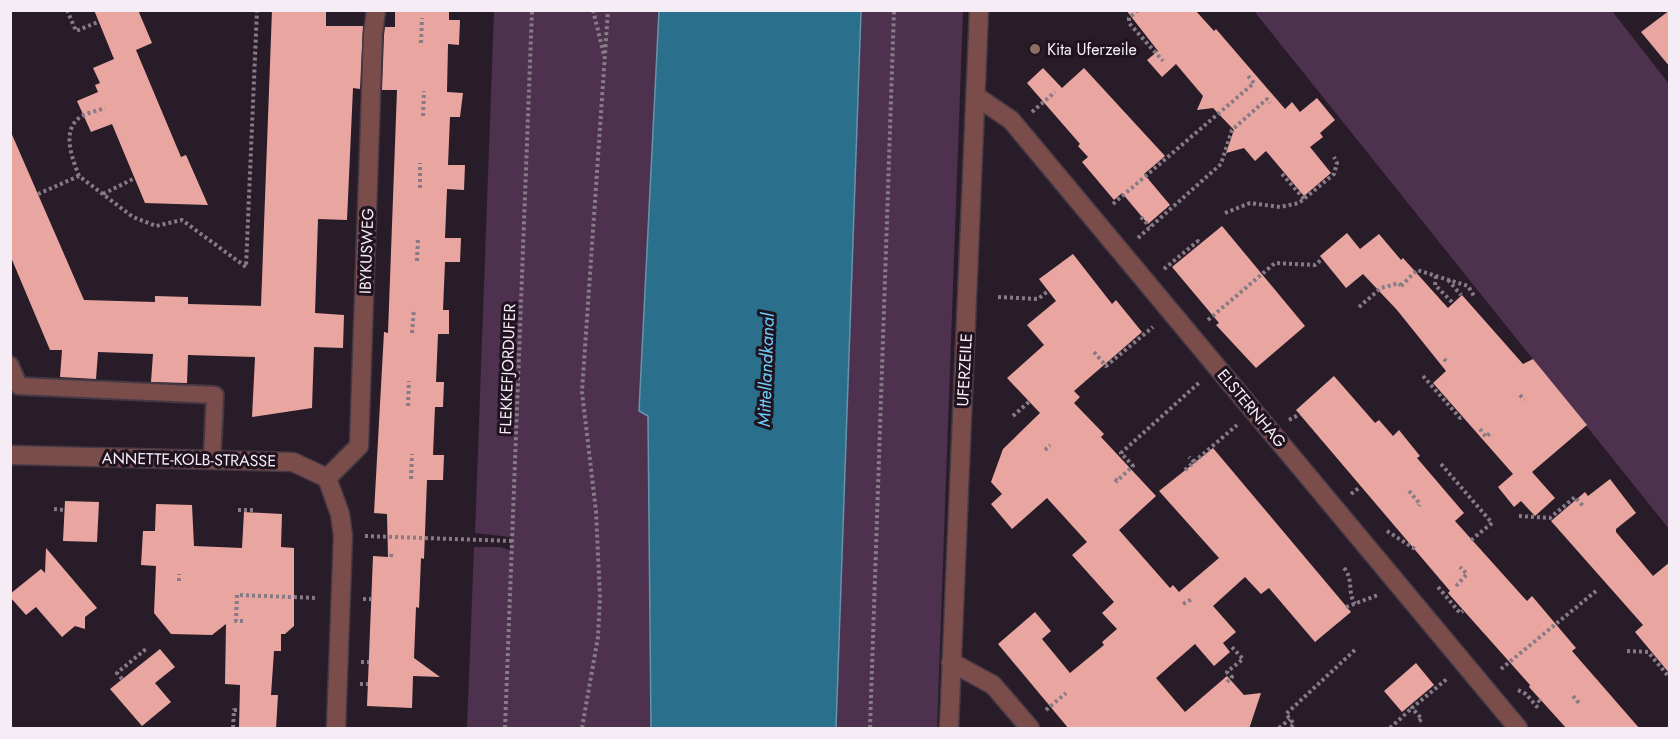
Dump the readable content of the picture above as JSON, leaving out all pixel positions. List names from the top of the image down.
{
  "streets": {
    "street": [
      "IBYKUSWEG",
      "UFERZEILE",
      "ELSTERNHAG",
      "ANNETTE-KOLB-STRASSE"
    ],
    "path": ["FLEKKEFJORDUFER"]
  },
  "crossings": [
    ["IBYKUSWEG", "ANNETTE-KOLB-STRASSE"],
    ["UFERZEILE", "ELSTERNHAG"]
  ],
  "water": ["Mittellandkanal"],
  "places": ["Kita Uferzeile"]
}
